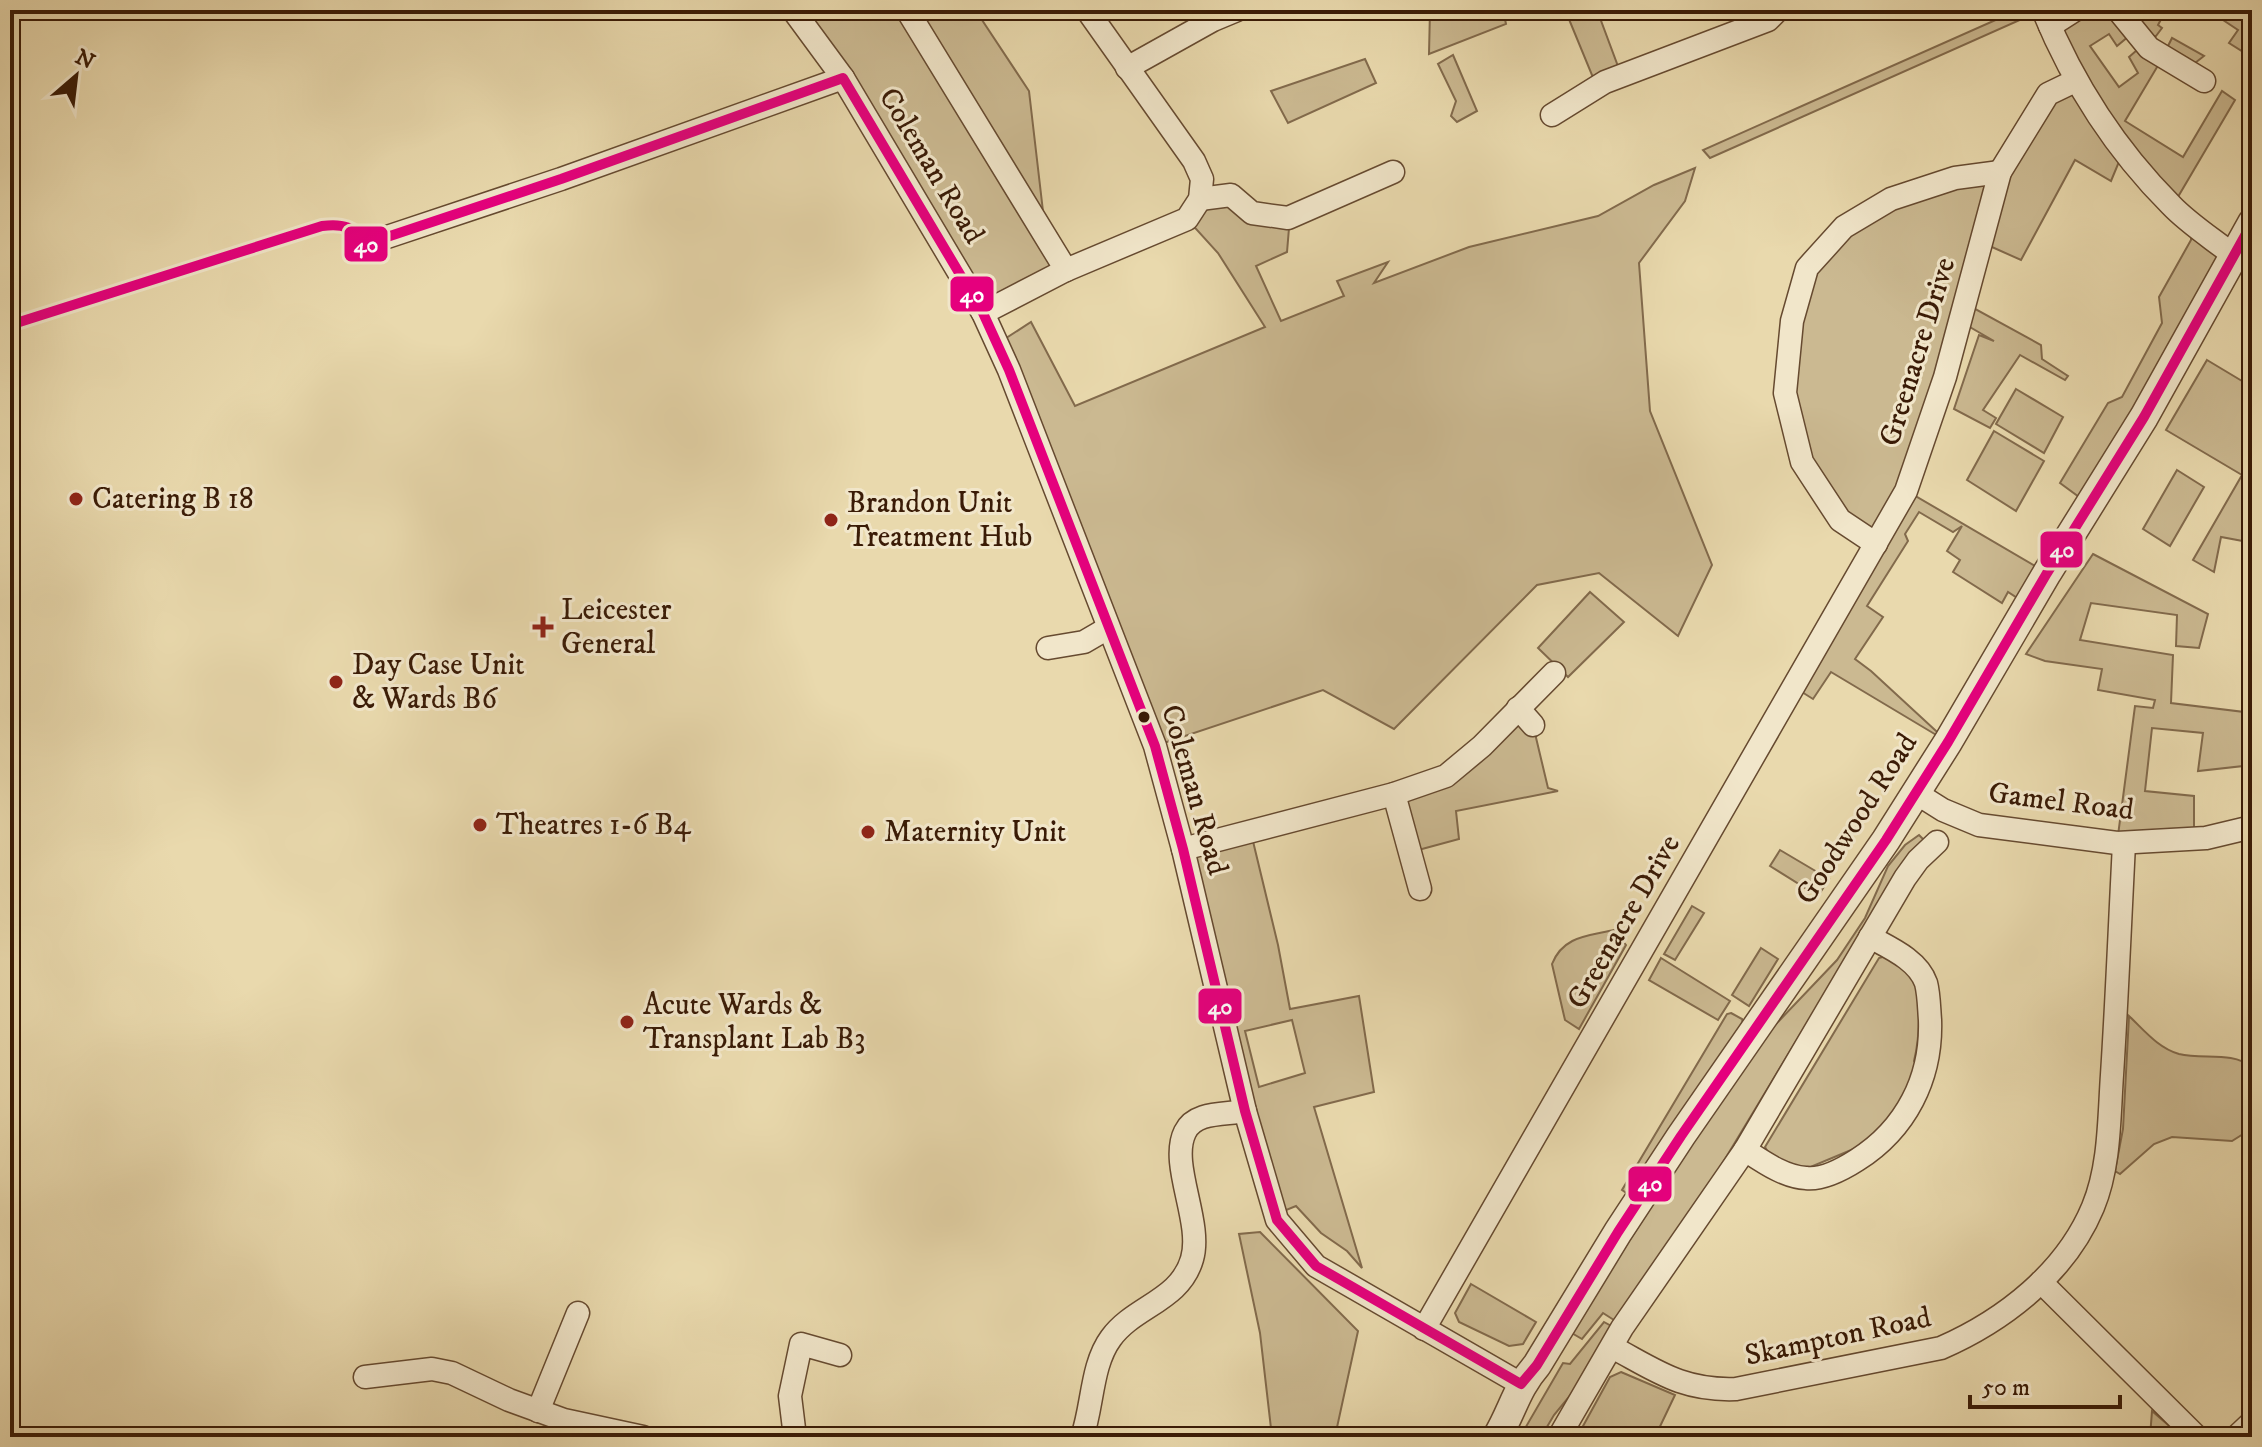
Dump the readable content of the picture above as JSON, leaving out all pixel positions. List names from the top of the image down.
{
  "streets": {
    "street": [
      "Coleman Road",
      "Greenacre Drive",
      "Gamel Road",
      "Goodwood Road",
      "Skampton Road"
    ]
  },
  "crossings": [
    ["Coleman Road", "Greenacre Drive"],
    ["Coleman Road", "Goodwood Road"],
    ["Gamel Road", "Goodwood Road"],
    ["Gamel Road", "Skampton Road"]
  ],
  "places": {
    "other": [
      "Catering B 18",
      "Brandon Unit Treatment Hub",
      "Day Case Unit & Wards B6",
      "Theatres 1-6 B4",
      "Maternity Unit",
      "Acute Wards & Transplant Lab B3"
    ],
    "health": ["Leicester General"]
  },
  "lines": ["transit line 40"],
  "scale_bar": "50 m",
  "north": "top right"
}
